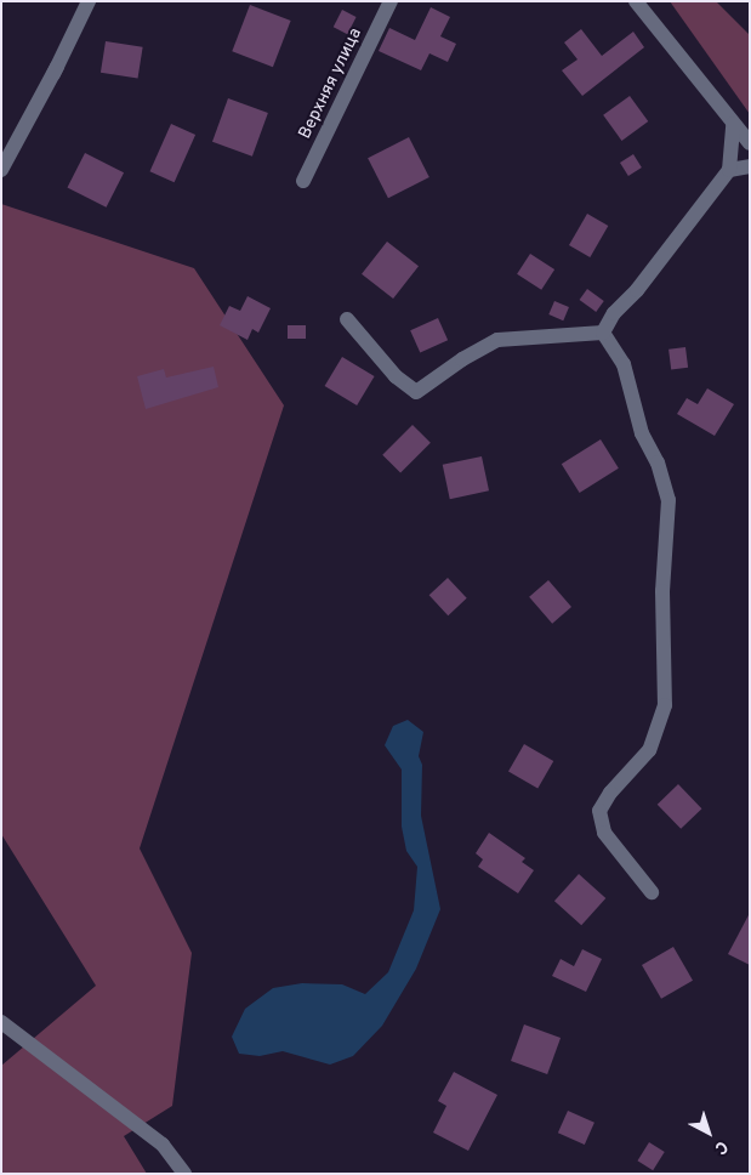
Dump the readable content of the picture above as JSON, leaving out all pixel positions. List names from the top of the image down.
{
  "streets": {
    "street": ["Верхняя улица"]
  },
  "north": "bottom right"
}
